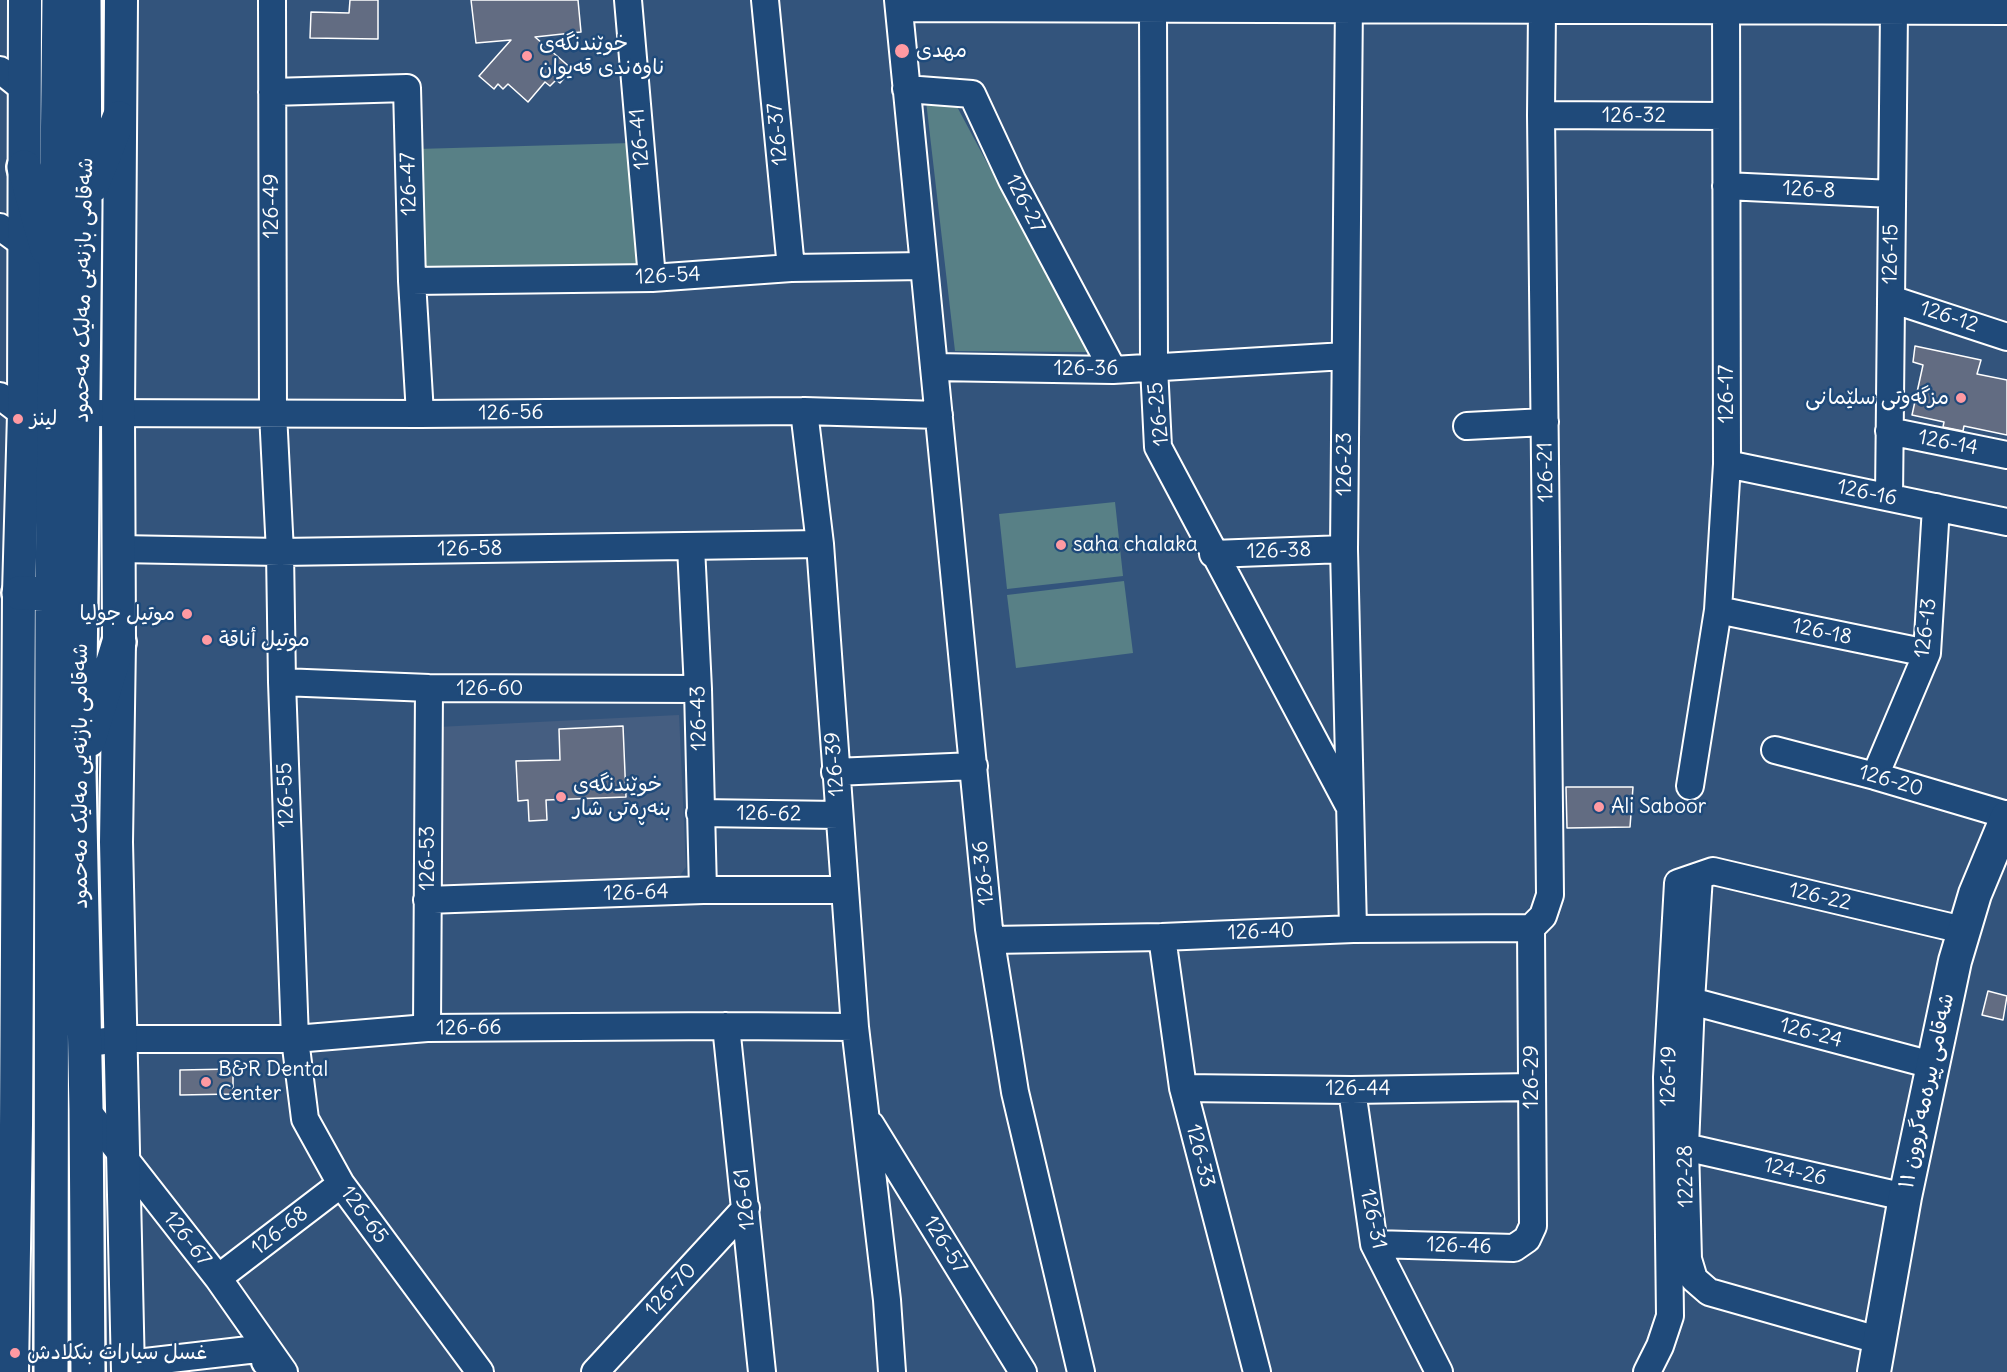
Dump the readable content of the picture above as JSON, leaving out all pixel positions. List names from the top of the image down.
{
  "streets": {
    "highway": ["شەقامی بازنەیی مەلیک مەحمود"],
    "main road": ["شەقامی پیرەمەگروون ١١"],
    "street": [
      "126-32",
      "126-37",
      "126-41",
      "126-47",
      "126-8",
      "126-27",
      "126-49",
      "126-15",
      "126-54",
      "126-12",
      "126-36",
      "126-17",
      "126-56",
      "126-25",
      "126-14",
      "126-23",
      "126-21",
      "126-16",
      "126-58",
      "126-38",
      "126-13",
      "126-18",
      "126-60",
      "126-43",
      "126-39",
      "126-20",
      "126-55",
      "126-62",
      "126-53",
      "126-64",
      "126-22",
      "126-40",
      "126-66",
      "126-24",
      "126-19",
      "126-29",
      "126-44",
      "126-33",
      "124-26",
      "122-28",
      "126-61",
      "126-65",
      "126-31",
      "126-68",
      "126-67",
      "126-57",
      "126-46",
      "126-70"
    ]
  },
  "crossings": [
    ["126-32", "126-17"],
    ["126-32", "126-21"],
    ["126-37", "126-54"],
    ["126-41", "126-54"],
    ["126-47", "126-49"],
    ["126-47", "126-54"],
    ["126-47", "126-56"],
    ["126-8", "126-15"],
    ["126-8", "126-17"],
    ["126-27", "126-36"],
    ["126-49", "126-56"],
    ["126-49", "126-58"],
    ["126-49", "126-55"],
    ["126-15", "126-12"],
    ["126-15", "126-14"],
    ["126-15", "126-16"],
    ["126-54", "126-36"],
    ["شەقامی بازنەیی مەلیک مەحمود", "126-56"],
    ["شەقامی بازنەیی مەلیک مەحمود", "126-66"],
    ["شەقامی بازنەیی مەلیک مەحمود", "126-67"],
    ["126-36", "126-56"],
    ["126-36", "126-25"],
    ["126-36", "126-23"],
    ["126-36", "126-40"],
    ["126-17", "126-16"],
    ["126-17", "126-18"],
    ["126-56", "126-39"],
    ["126-25", "126-23"],
    ["126-25", "126-38"],
    ["126-23", "126-38"],
    ["126-23", "126-40"],
    ["126-21", "126-40"],
    ["126-21", "126-29"],
    ["126-16", "126-13"],
    ["126-58", "126-43"],
    ["126-58", "126-39"],
    ["126-58", "126-55"],
    ["126-13", "126-18"],
    ["126-13", "126-20"],
    ["126-60", "126-43"],
    ["126-60", "126-55"],
    ["126-60", "126-53"],
    ["126-43", "126-62"],
    ["126-43", "126-64"],
    ["126-39", "126-62"],
    ["126-39", "126-64"],
    ["126-39", "126-66"],
    ["126-39", "126-57"],
    ["126-20", "شەقامی پیرەمەگروون ١١"],
    ["126-55", "126-66"],
    ["126-55", "126-65"],
    ["126-53", "126-64"],
    ["126-53", "126-66"],
    ["126-22", "126-19"],
    ["126-22", "شەقامی پیرەمەگروون ١١"],
    ["126-22", "122-28"],
    ["126-40", "126-29"],
    ["126-40", "126-33"],
    ["126-66", "126-61"],
    ["126-66", "126-65"],
    ["126-24", "شەقامی پیرەمەگروون ١١"],
    ["126-24", "122-28"],
    ["126-19", "122-28"],
    ["126-29", "126-44"],
    ["126-29", "126-46"],
    ["126-44", "126-33"],
    ["126-44", "126-31"],
    ["شەقامی پیرەمەگروون ١١", "124-26"],
    ["شەقامی پیرەمەگروون ١١", "122-28"],
    ["124-26", "122-28"],
    ["126-61", "126-70"],
    ["126-65", "126-68"],
    ["126-31", "126-46"],
    ["126-68", "126-67"]
  ],
  "places": [
    "مهدی",
    "خوێندنگەی ناوەندی قەیوان",
    "مزگەوتی سلێمانی",
    "لينز",
    "saha chalaka",
    "موتيل جوليا",
    "موتيل أناقة",
    "خوێندنگەی بنەڕەتی شار",
    "Ali Saboor",
    "B&R Dental Center",
    "غسل سيارات بنكلادش"
  ]
}
